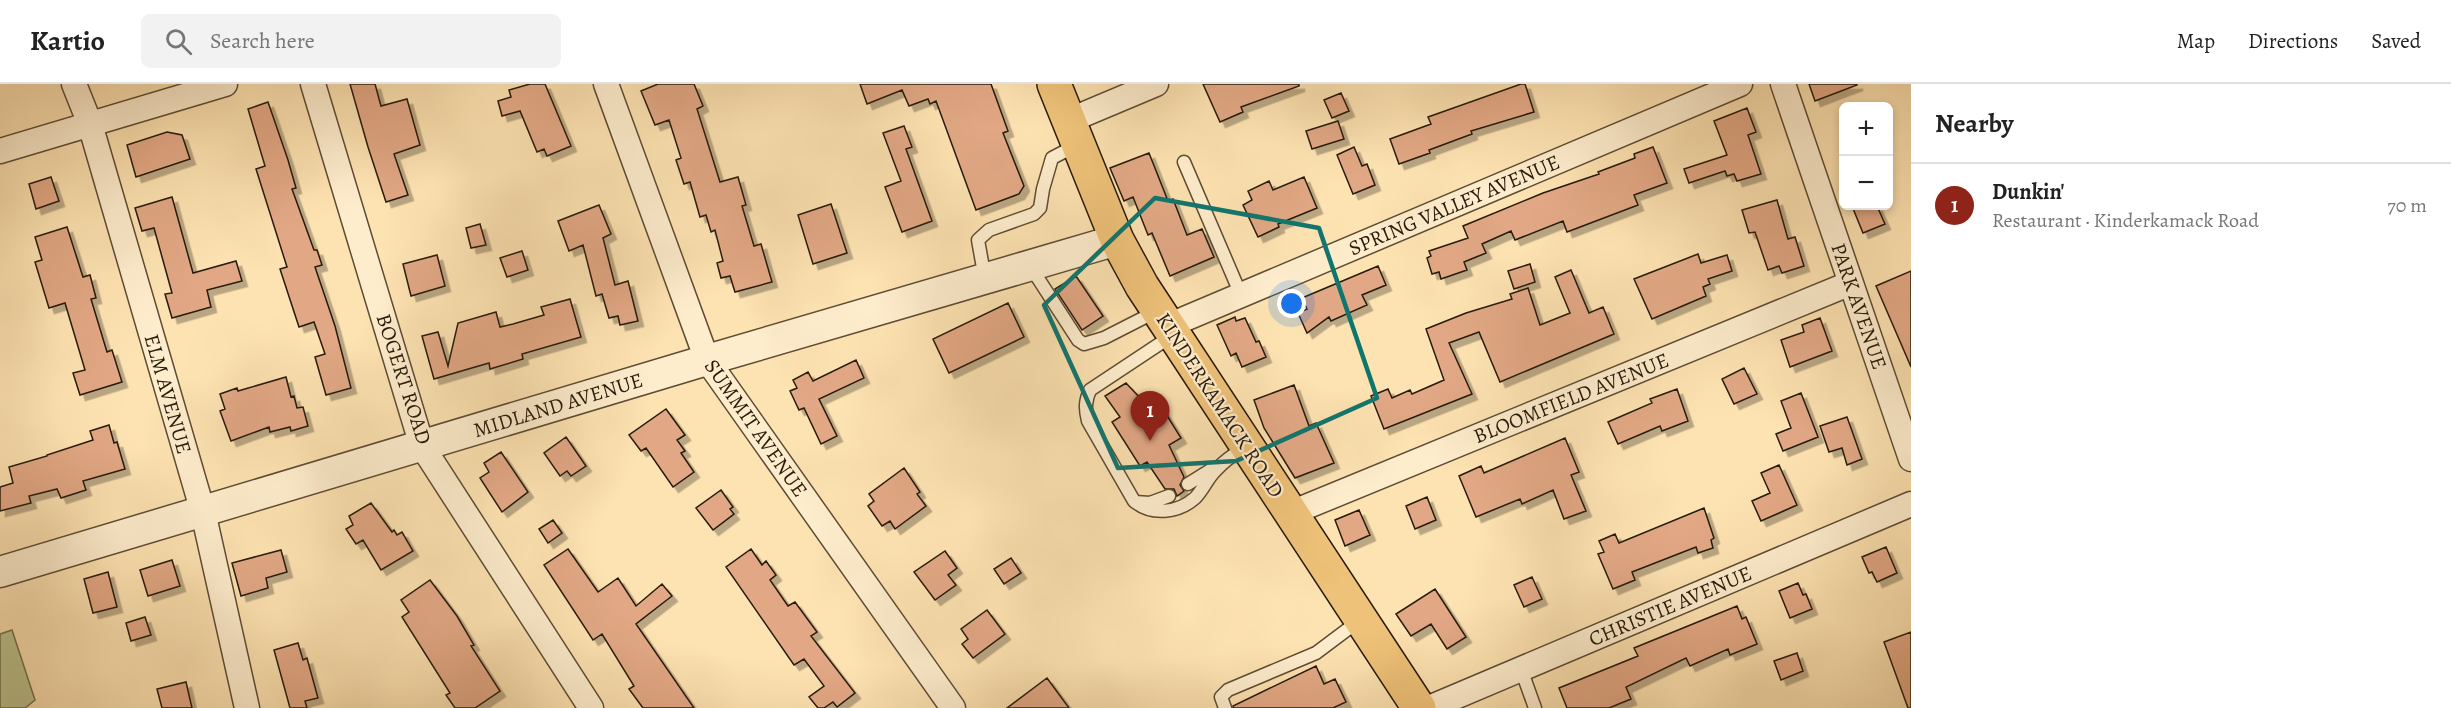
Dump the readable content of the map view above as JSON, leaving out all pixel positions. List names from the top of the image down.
{
  "streets": {
    "main road": ["KINDERKAMACK ROAD"],
    "street": [
      "SPRING VALLEY AVENUE",
      "PARK AVENUE",
      "BOGERT ROAD",
      "ELM AVENUE",
      "BLOOMFIELD AVENUE",
      "MIDLAND AVENUE",
      "SUMMIT AVENUE",
      "CHRISTIE AVENUE"
    ]
  },
  "crossings": [
    ["SPRING VALLEY AVENUE", "KINDERKAMACK ROAD"],
    ["PARK AVENUE", "BLOOMFIELD AVENUE"],
    ["BOGERT ROAD", "MIDLAND AVENUE"],
    ["ELM AVENUE", "MIDLAND AVENUE"],
    ["BLOOMFIELD AVENUE", "KINDERKAMACK ROAD"],
    ["MIDLAND AVENUE", "KINDERKAMACK ROAD"],
    ["MIDLAND AVENUE", "SUMMIT AVENUE"]
  ],
  "page": {
    "header": "Kartio",
    "search": "Search here",
    "nav": ["Map", "Directions", "Saved"],
    "heading": "Nearby",
    "map_buttons": ["+", "−"],
    "list": [
      {
        "mark": "1",
        "name": "Dunkin'",
        "note": "Restaurant · Kinderkamack Road",
        "value": "70 m"
      }
    ],
    "pins": "1"
  }
}
